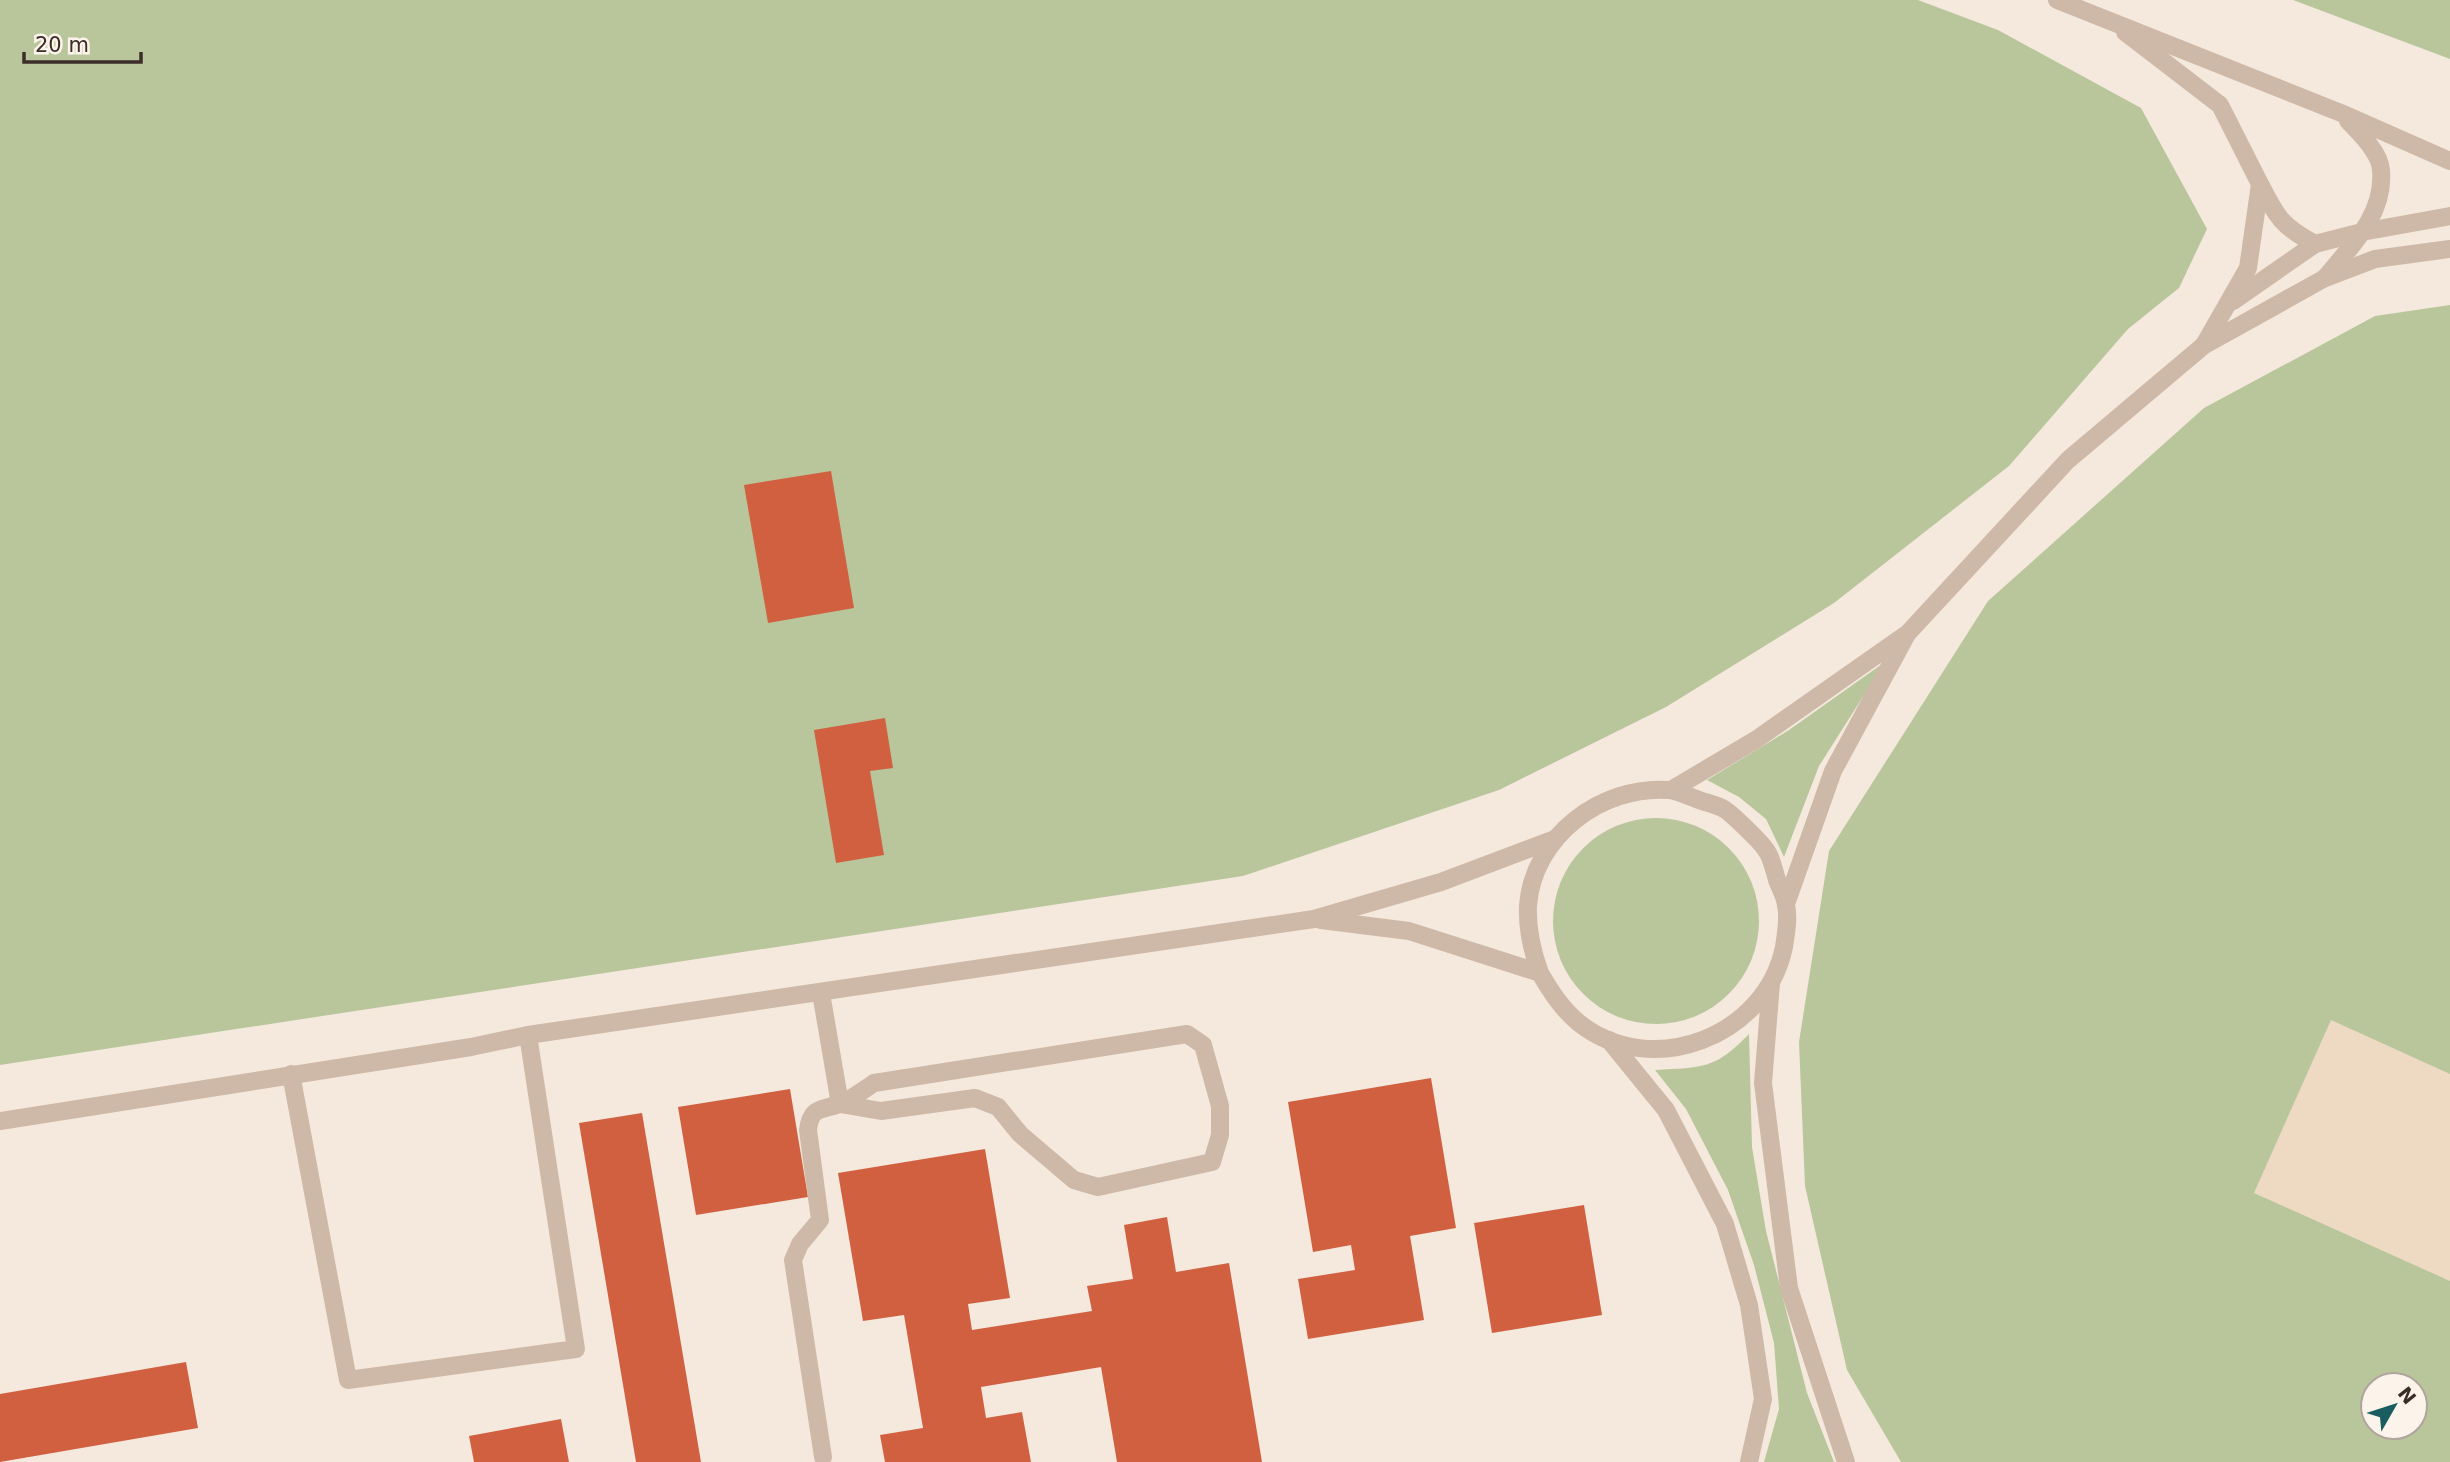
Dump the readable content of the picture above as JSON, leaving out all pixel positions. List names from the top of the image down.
{
  "scale_bar": "20 m",
  "north": "top right"
}
